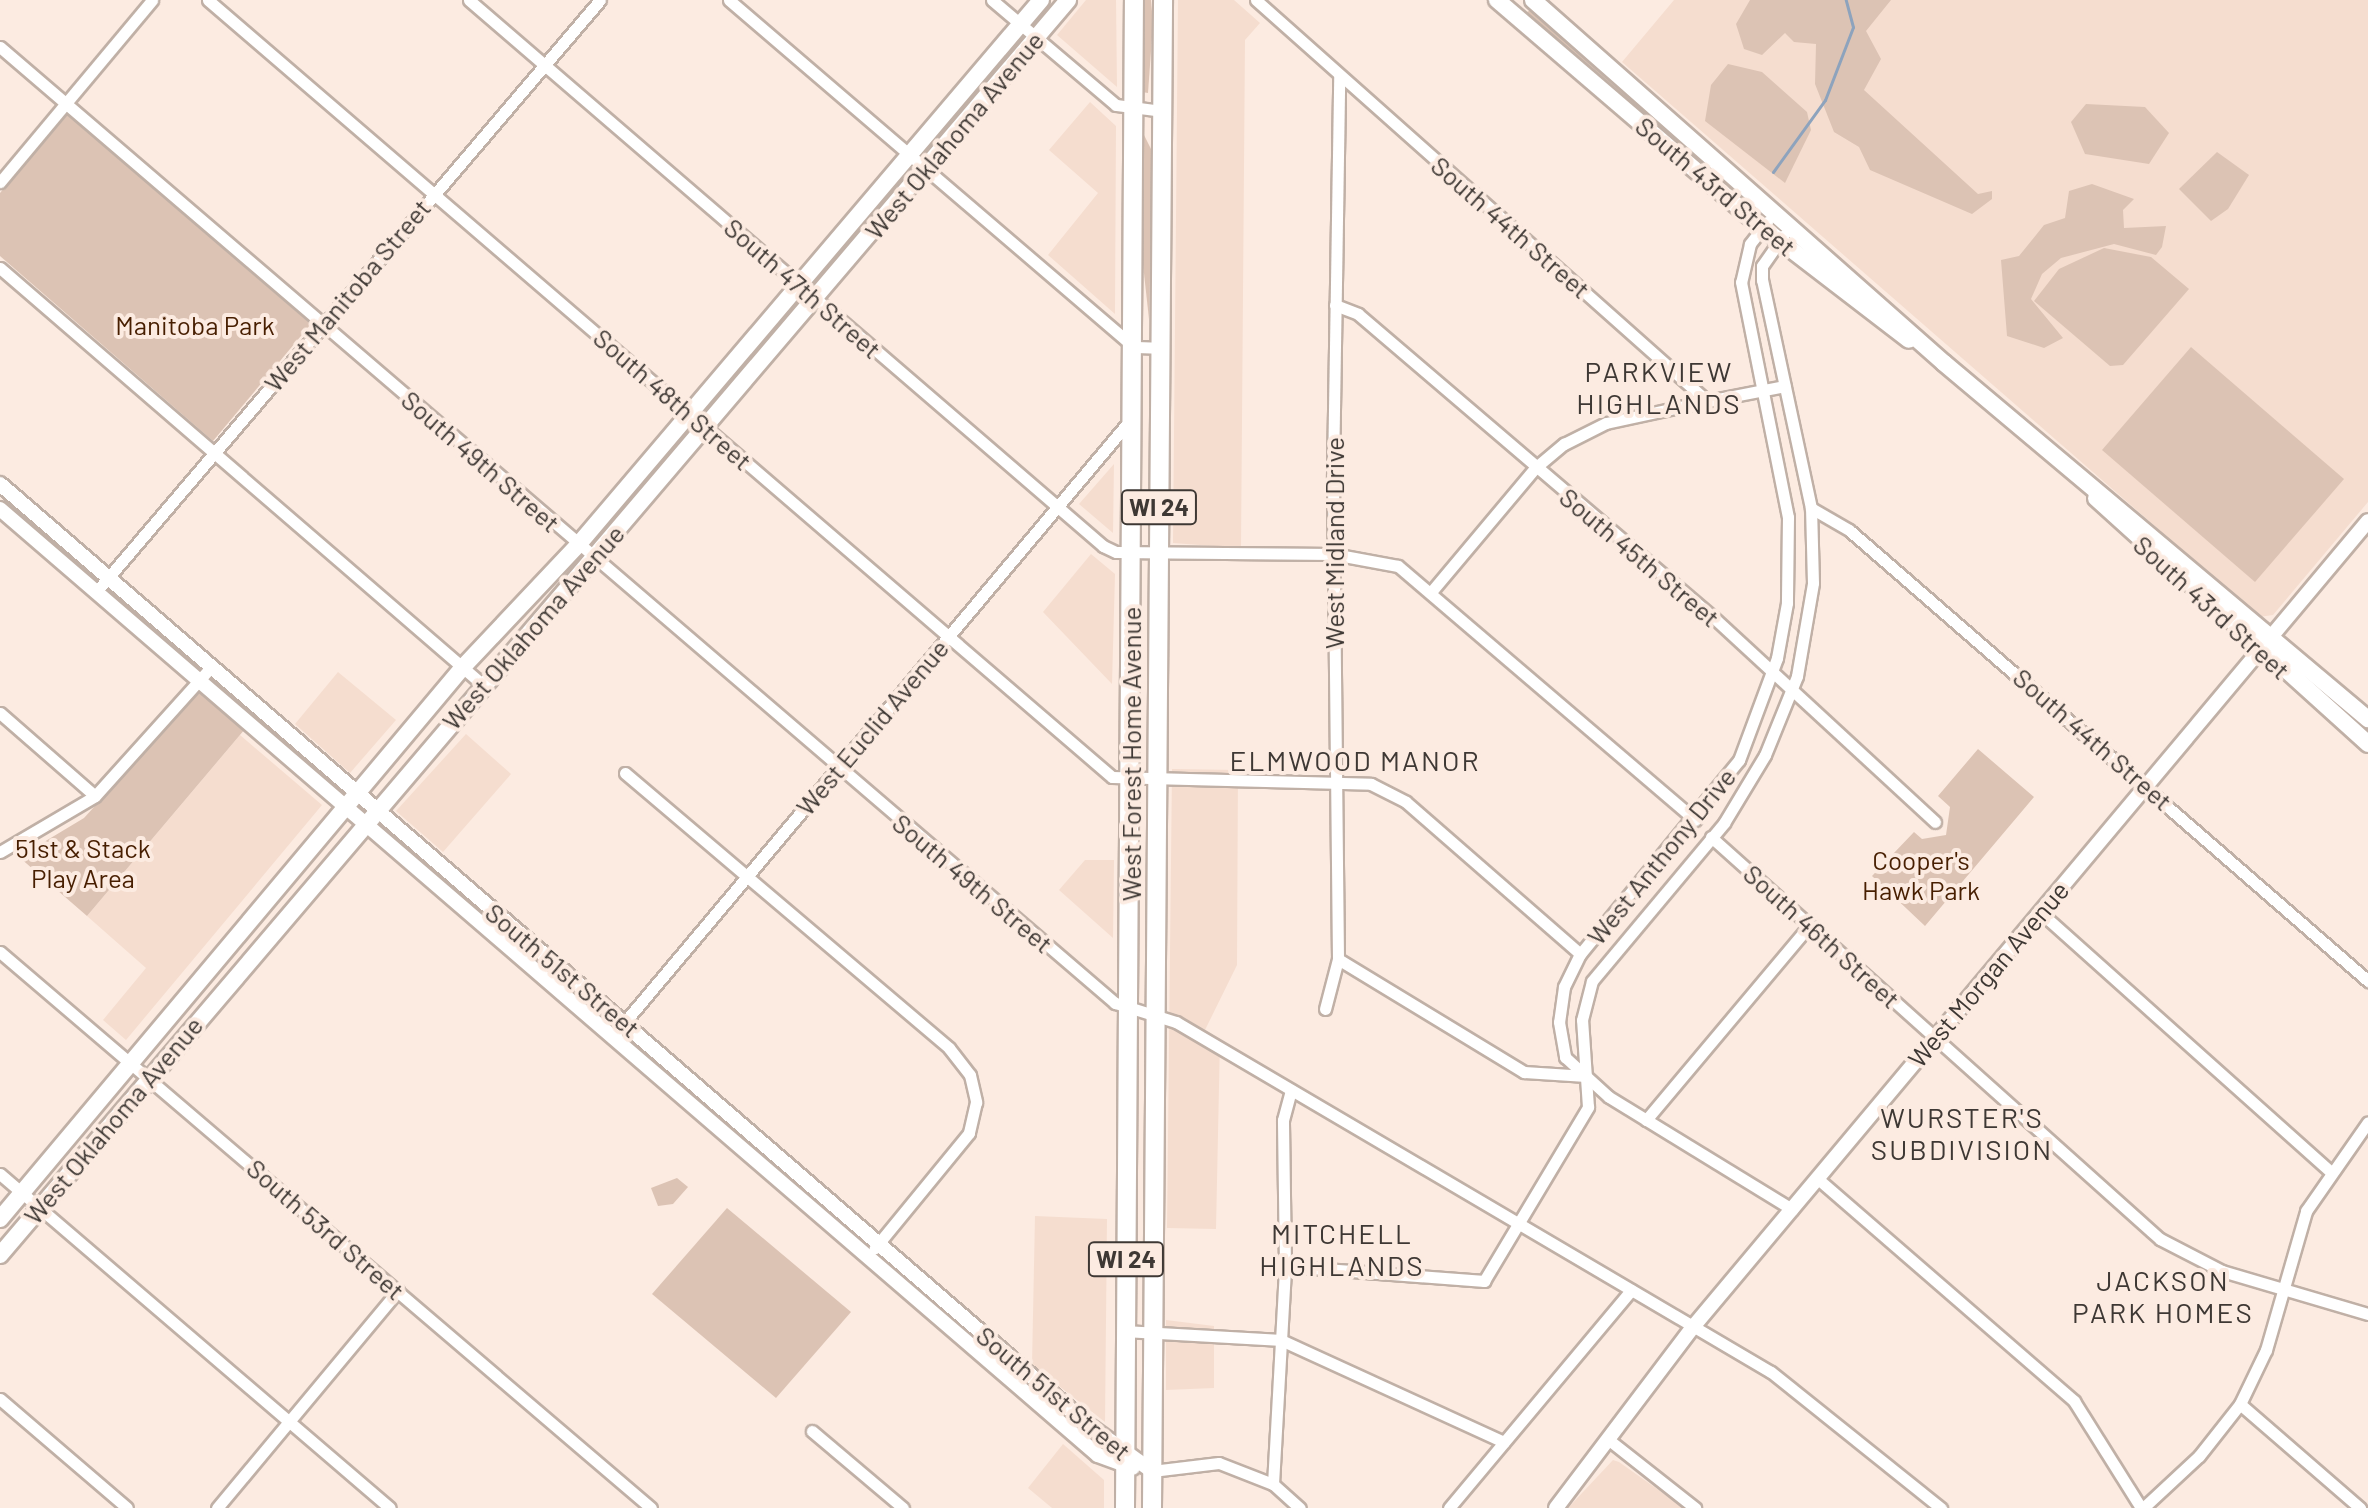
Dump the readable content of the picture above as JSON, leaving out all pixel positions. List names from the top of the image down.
{
  "streets": {
    "main road": [
      "West Oklahoma Avenue",
      "South 43rd Street",
      "WI 24",
      "West Forest Home Avenue"
    ],
    "street": [
      "South 44th Street",
      "South 47th Street",
      "West Manitoba Street",
      "South 48th Street",
      "South 49th Street",
      "West Midland Drive",
      "South 45th Street",
      "West Euclid Avenue",
      "West Anthony Drive",
      "South 46th Street",
      "South 51st Street",
      "West Morgan Avenue",
      "South 53rd Street"
    ]
  },
  "crossings": [
    ["West Oklahoma Avenue", "South 47th Street"],
    ["West Oklahoma Avenue", "South 48th Street"],
    ["West Oklahoma Avenue", "South 49th Street"],
    ["West Oklahoma Avenue", "South 51st Street"],
    ["West Oklahoma Avenue", "South 53rd Street"],
    ["South 43rd Street", "West Anthony Drive"],
    ["South 43rd Street", "West Morgan Avenue"],
    ["South 44th Street", "West Midland Drive"],
    ["South 44th Street", "West Anthony Drive"],
    ["South 44th Street", "West Morgan Avenue"],
    ["South 47th Street", "West Manitoba Street"],
    ["South 47th Street", "West Midland Drive"],
    ["South 47th Street", "West Euclid Avenue"],
    ["South 47th Street", "West Forest Home Avenue"],
    ["West Manitoba Street", "South 48th Street"],
    ["West Manitoba Street", "South 49th Street"],
    ["West Manitoba Street", "South 51st Street"],
    ["South 48th Street", "West Euclid Avenue"],
    ["South 48th Street", "West Forest Home Avenue"],
    ["South 49th Street", "West Euclid Avenue"],
    ["South 49th Street", "West Forest Home Avenue"],
    ["South 49th Street", "West Anthony Drive"],
    ["South 49th Street", "West Morgan Avenue"],
    ["West Midland Drive", "South 45th Street"],
    ["South 45th Street", "West Anthony Drive"],
    ["West Euclid Avenue", "West Forest Home Avenue"],
    ["West Euclid Avenue", "South 51st Street"],
    ["West Forest Home Avenue", "South 51st Street"],
    ["West Anthony Drive", "South 46th Street"],
    ["South 46th Street", "West Morgan Avenue"]
  ],
  "districts": [
    "PARKVIEW HIGHLANDS",
    "ELMWOOD MANOR",
    "WURSTER'S SUBDIVISION",
    "MITCHELL HIGHLANDS",
    "JACKSON PARK HOMES"
  ],
  "parks": ["Manitoba Park", "51st & Stack Play Area", "Cooper's Hawk Park"]
}
